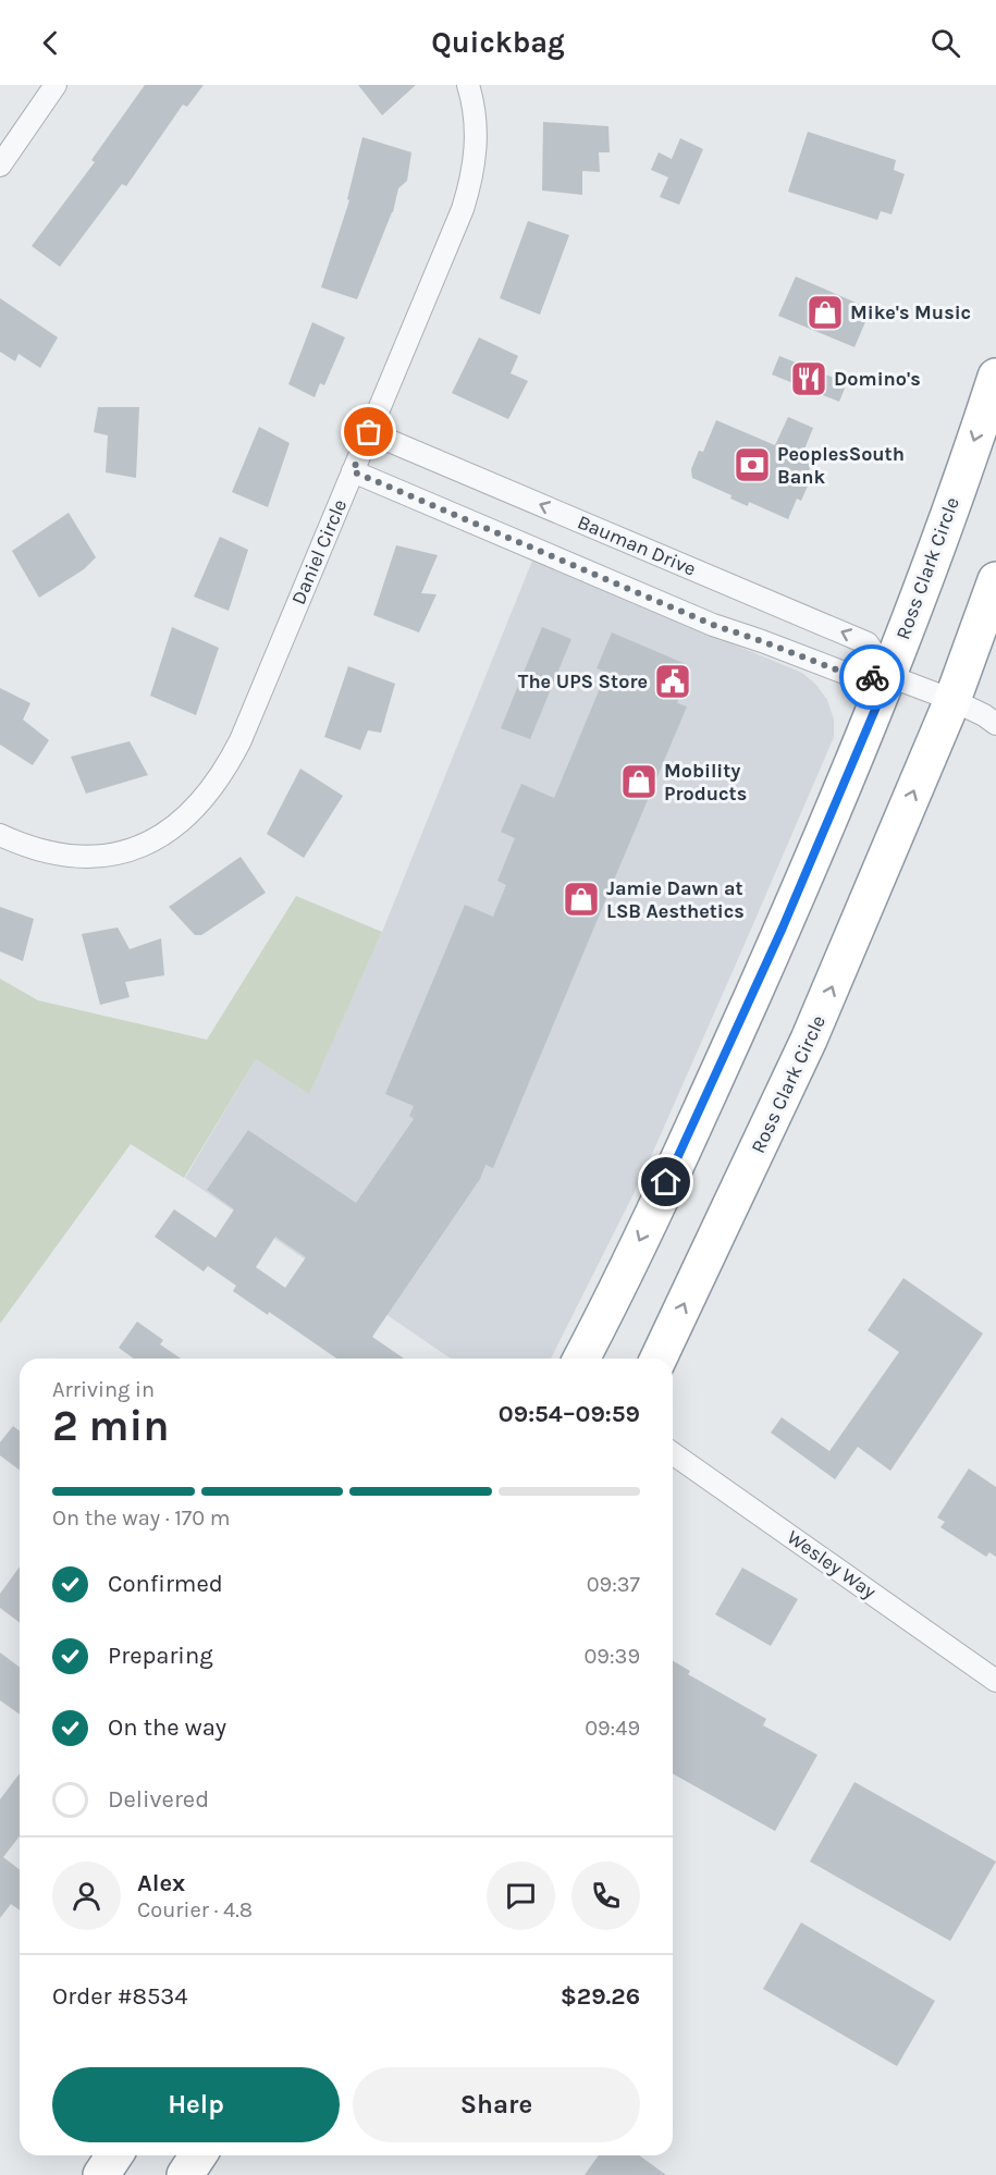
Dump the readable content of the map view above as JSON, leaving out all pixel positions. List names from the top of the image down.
{
  "streets": {
    "highway": ["Ross Clark Circle"],
    "street": ["Bauman Drive", "Daniel Circle", "Wesley Way"]
  },
  "crossings": [
    ["Bauman Drive", "Daniel Circle"],
    ["Bauman Drive", "Ross Clark Circle"]
  ],
  "places": {
    "shop": ["Mike's Music", "Mobility Products", "Jamie Dawn at LSB Aesthetics"],
    "restaurant": ["Domino's"],
    "bank": ["PeoplesSouth Bank"],
    "public building": ["The UPS Store"]
  },
  "page": {
    "header": "Quickbag",
    "heading": ["2 min", "Arriving in", "09:54–09:59"],
    "panel": [
      "Alex",
      "Courier · 4.8",
      "Order #8534",
      "$29.26"
    ],
    "bar": "On the way · 170 m",
    "list": [
      ["Confirmed", "09:37"],
      ["Preparing", "09:39"],
      ["On the way", "09:49"],
      "Delivered"
    ],
    "buttons": ["Help", "Share"]
  }
}
